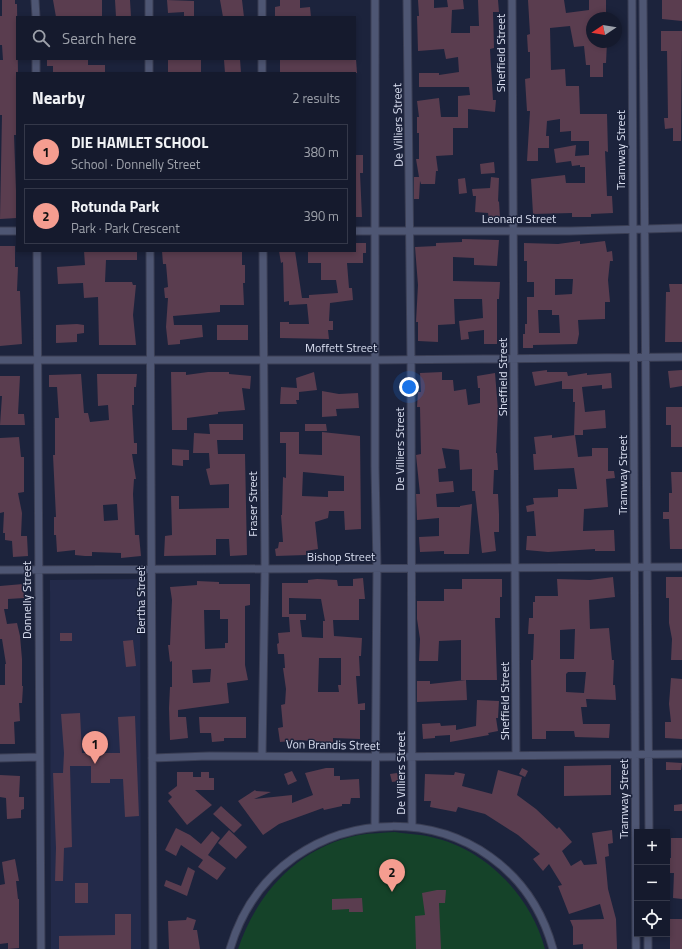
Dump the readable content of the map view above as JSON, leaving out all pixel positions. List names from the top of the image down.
{
  "streets": {
    "street": [
      "Sheffield Street",
      "De Villiers Street",
      "Tramway Street",
      "Leonard Street",
      "Moffett Street",
      "Fraser Street",
      "Bishop Street",
      "Donnelly Street",
      "Bertha Street",
      "Von Brandis Street"
    ]
  },
  "crossings": [
    ["Sheffield Street", "Leonard Street"],
    ["Sheffield Street", "Moffett Street"],
    ["Sheffield Street", "Bishop Street"],
    ["Sheffield Street", "Von Brandis Street"],
    ["De Villiers Street", "Leonard Street"],
    ["De Villiers Street", "Moffett Street"],
    ["De Villiers Street", "Bishop Street"],
    ["De Villiers Street", "Von Brandis Street"],
    ["Tramway Street", "Leonard Street"],
    ["Tramway Street", "Moffett Street"],
    ["Tramway Street", "Bishop Street"],
    ["Tramway Street", "Von Brandis Street"],
    ["Moffett Street", "Fraser Street"],
    ["Moffett Street", "Donnelly Street"],
    ["Moffett Street", "Bertha Street"],
    ["Fraser Street", "Bishop Street"],
    ["Fraser Street", "Von Brandis Street"],
    ["Bishop Street", "Donnelly Street"],
    ["Bishop Street", "Bertha Street"],
    ["Bertha Street", "Von Brandis Street"]
  ],
  "north": "left",
  "page": {
    "search": "Search here",
    "heading": ["Nearby", "2 results"],
    "list": [
      {
        "mark": "1",
        "name": "DIE HAMLET SCHOOL",
        "note": "School · Donnelly Street",
        "value": "380 m"
      },
      {
        "mark": "2",
        "name": "Rotunda Park",
        "note": "Park · Park Crescent",
        "value": "390 m"
      }
    ],
    "pins": ["1", "2"],
    "map_buttons": ["+", "−"]
  }
}
